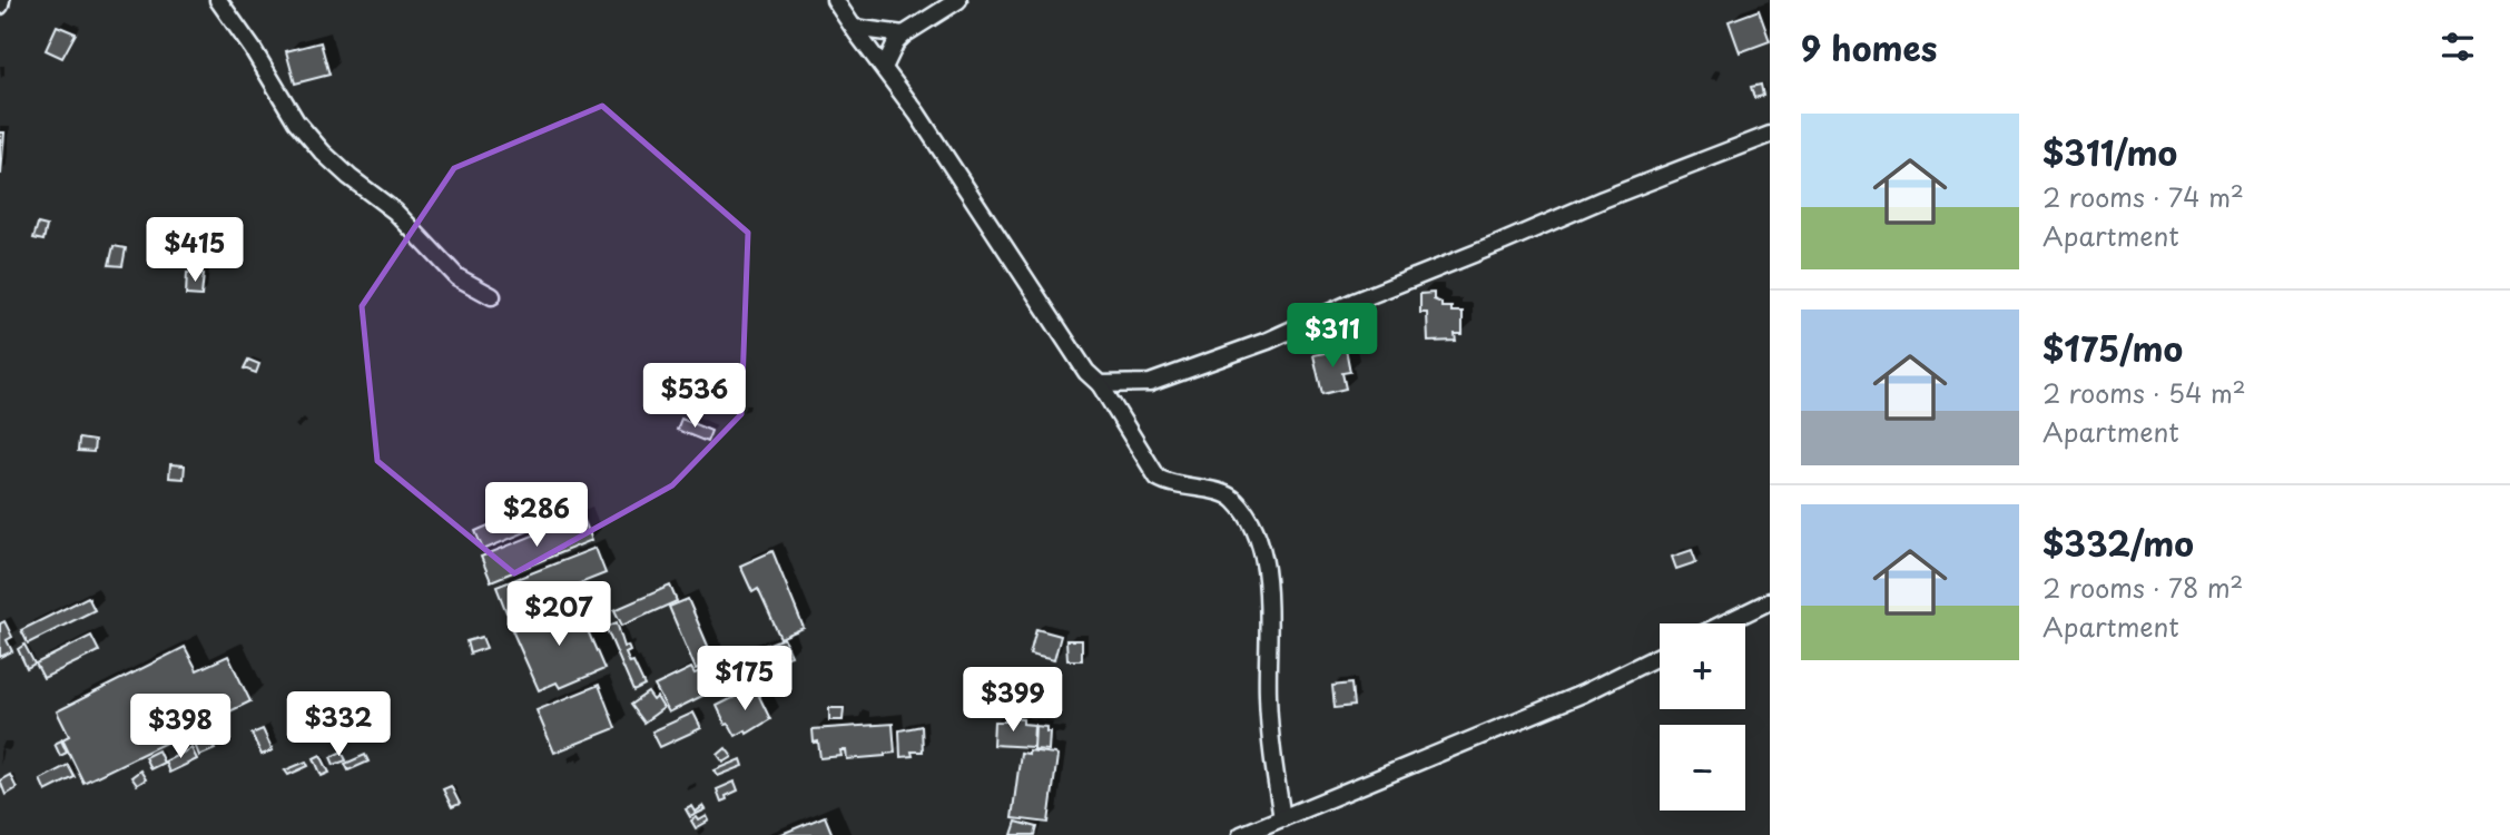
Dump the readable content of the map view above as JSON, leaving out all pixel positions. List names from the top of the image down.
{
  "page": {
    "heading": "9 homes",
    "list": [
      {
        "name": "$311/mo",
        "note": "2 rooms · 74 m² · Apartment"
      },
      {
        "name": "$175/mo",
        "note": "2 rooms · 54 m² · Apartment"
      },
      {
        "name": "$332/mo",
        "note": "2 rooms · 78 m² · Apartment"
      }
    ],
    "price": [
      "$415",
      "$311",
      "$536",
      "$286",
      "$207",
      "$175",
      "$399",
      "$332",
      "$398"
    ],
    "map_buttons": ["+", "−"]
  }
}
